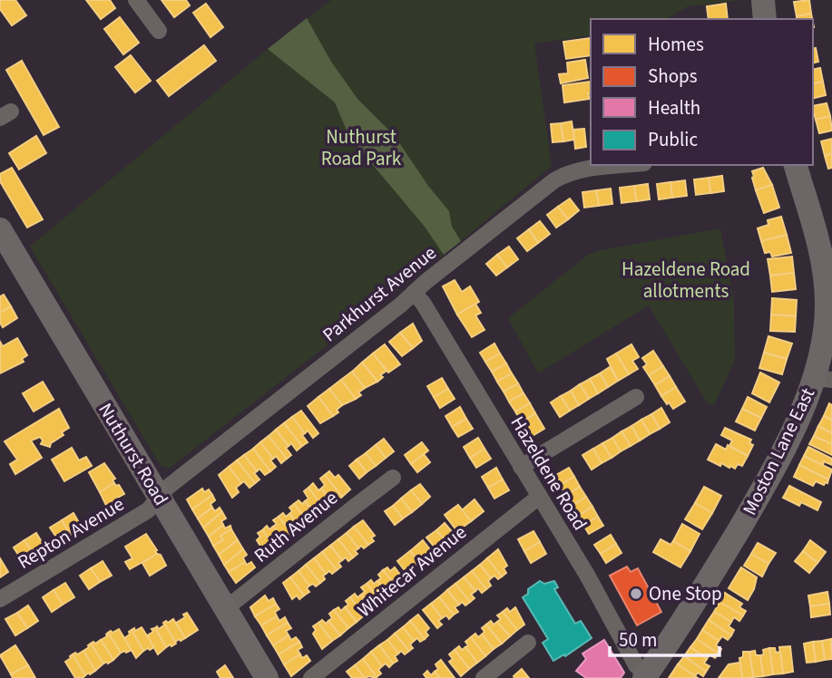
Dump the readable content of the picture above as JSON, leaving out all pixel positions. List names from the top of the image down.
{
  "streets": {
    "street": [
      "Parkhurst Avenue",
      "Moston Lane East",
      "Nuthurst Road",
      "Hazeldene Road",
      "Ruth Avenue",
      "Repton Avenue",
      "Whitecar Avenue"
    ]
  },
  "crossings": [
    ["Parkhurst Avenue", "Nuthurst Road"],
    ["Parkhurst Avenue", "Hazeldene Road"],
    ["Parkhurst Avenue", "Repton Avenue"],
    ["Moston Lane East", "Hazeldene Road"],
    ["Nuthurst Road", "Ruth Avenue"],
    ["Nuthurst Road", "Repton Avenue"],
    ["Hazeldene Road", "Whitecar Avenue"]
  ],
  "parks": ["Nuthurst Road Park", "Hazeldene Road allotments"],
  "places": ["One Stop"],
  "legend": [
    "Homes",
    "Shops",
    "Health",
    "Public"
  ],
  "scale_bar": "50 m"
}
